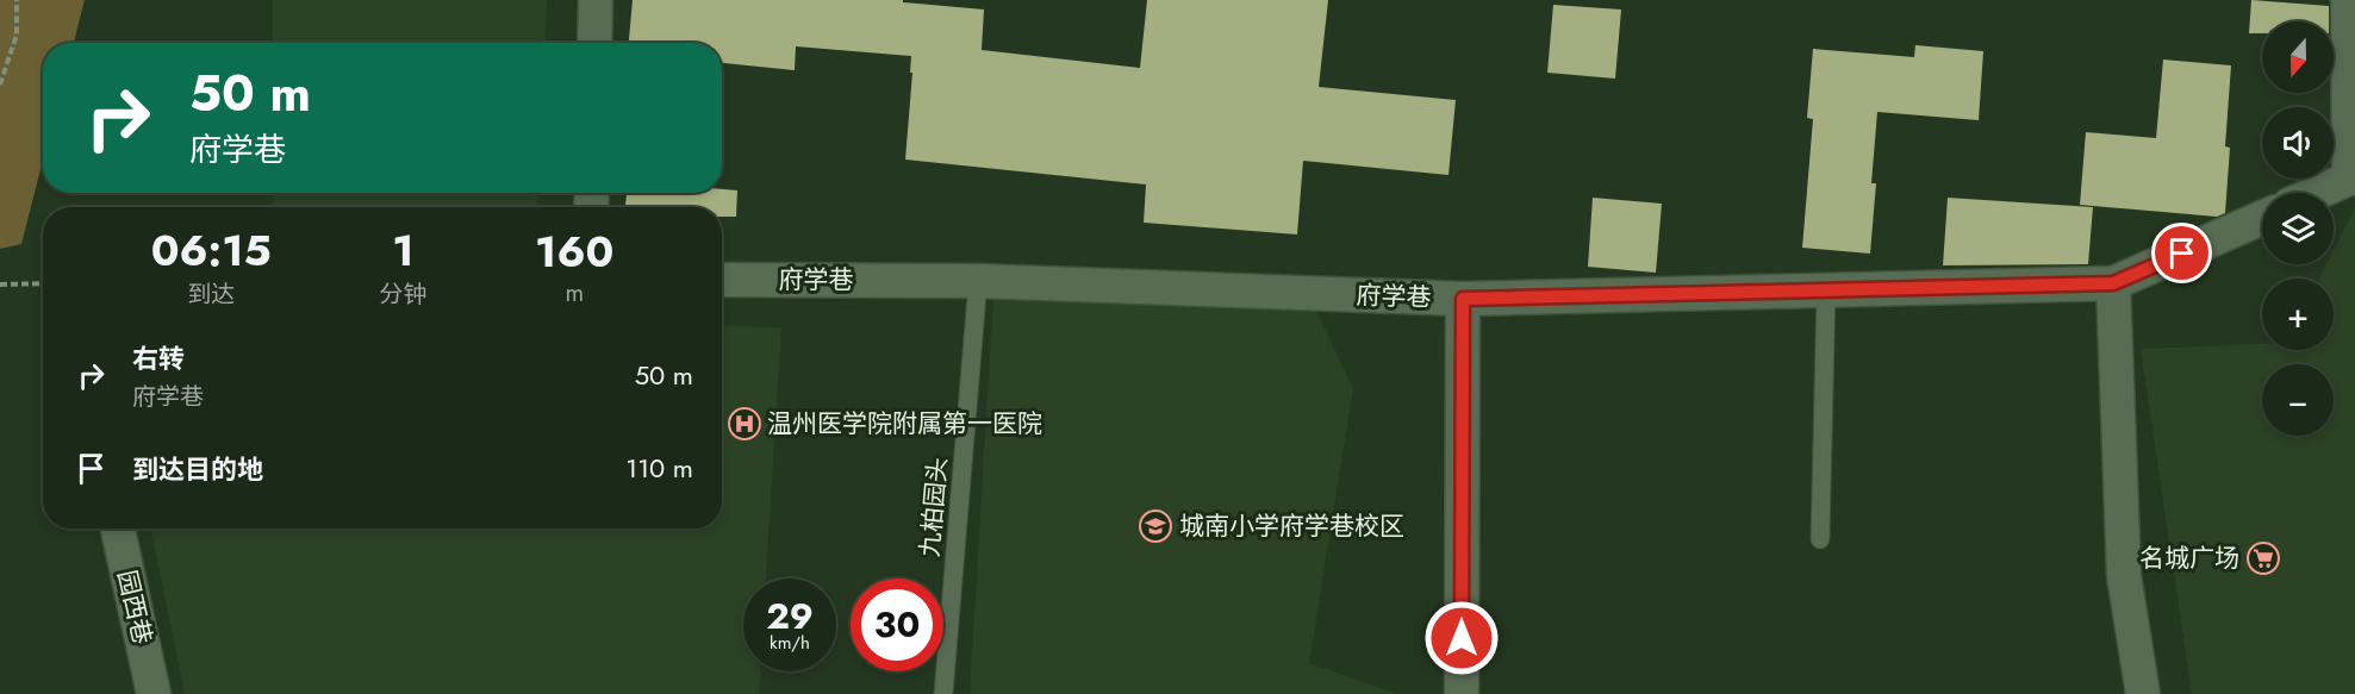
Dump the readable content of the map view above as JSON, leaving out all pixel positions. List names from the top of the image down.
{
  "streets": {
    "street": ["府学巷", "园西巷"],
    "lane": ["九柏园头"]
  },
  "crossings": [
    ["府学巷", "九柏园头"]
  ],
  "places": {
    "hospital": ["温州医学院附属第一医院"],
    "school or university": ["城南小学府学巷校区"],
    "supermarket": ["名城广场"]
  },
  "north": "bottom",
  "page": {
    "map_buttons": ["+", "−"],
    "turn": ["50 m", "府学巷"],
    "eta": [
      "06:15",
      "到达",
      "1",
      "分钟",
      "160",
      "m"
    ],
    "list": [
      {
        "name": "右转",
        "note": "府学巷",
        "value": "50 m"
      },
      {
        "name": "到达目的地",
        "value": "110 m"
      }
    ],
    "speed": "29 km/h",
    "limit": "30"
  }
}
